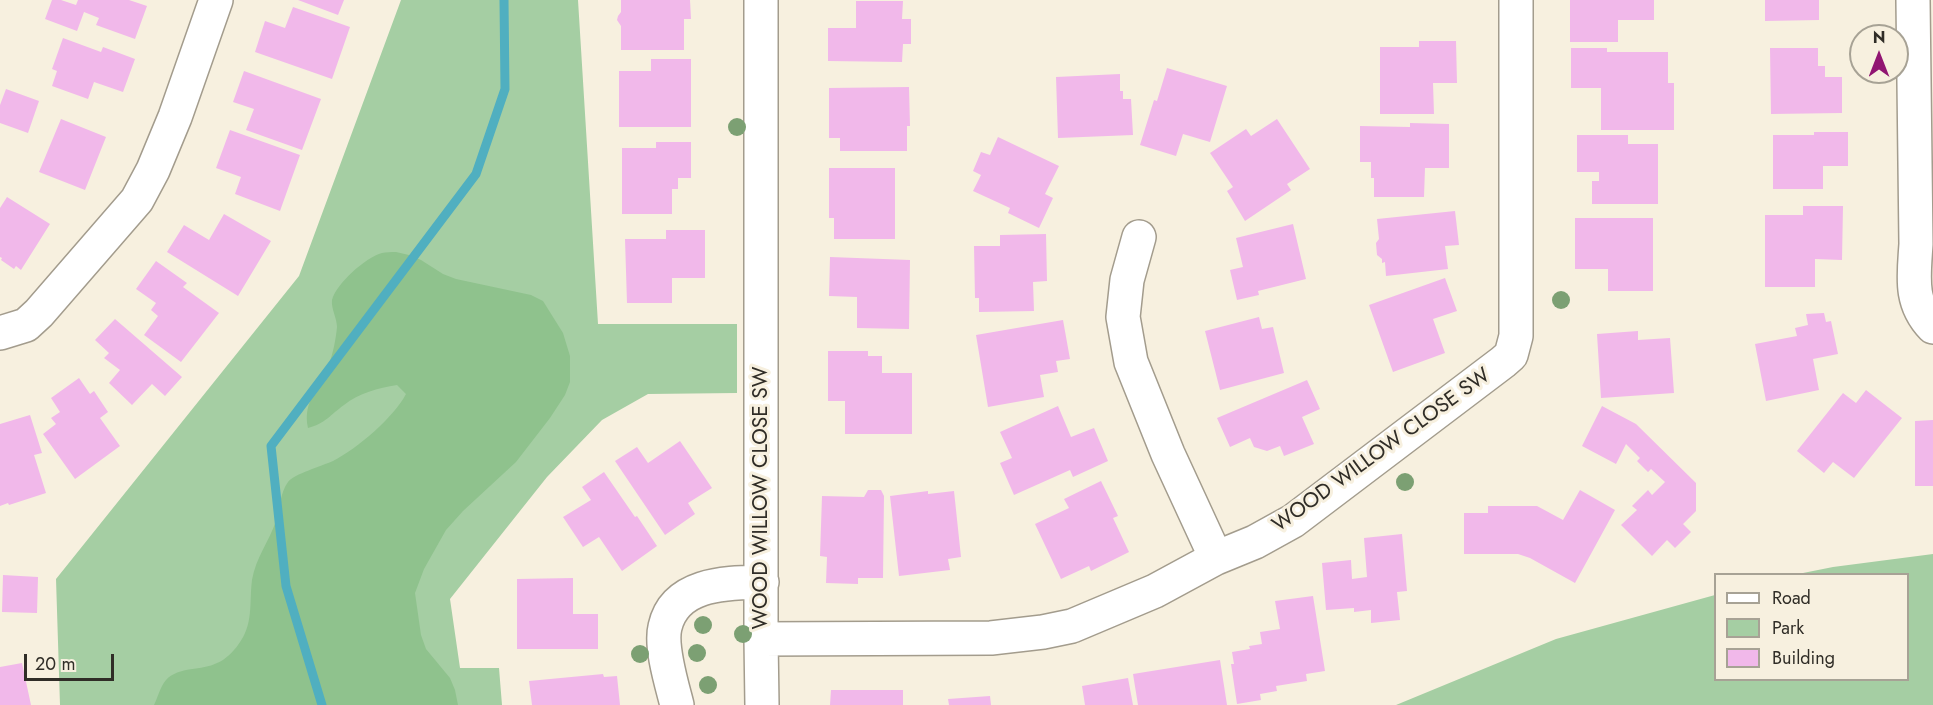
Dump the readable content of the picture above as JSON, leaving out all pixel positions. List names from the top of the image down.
{
  "streets": {
    "street": ["WOOD WILLOW CLOSE SW"]
  },
  "legend": ["Road", "Park", "Building"],
  "scale_bar": "20 m",
  "north": "top"
}
